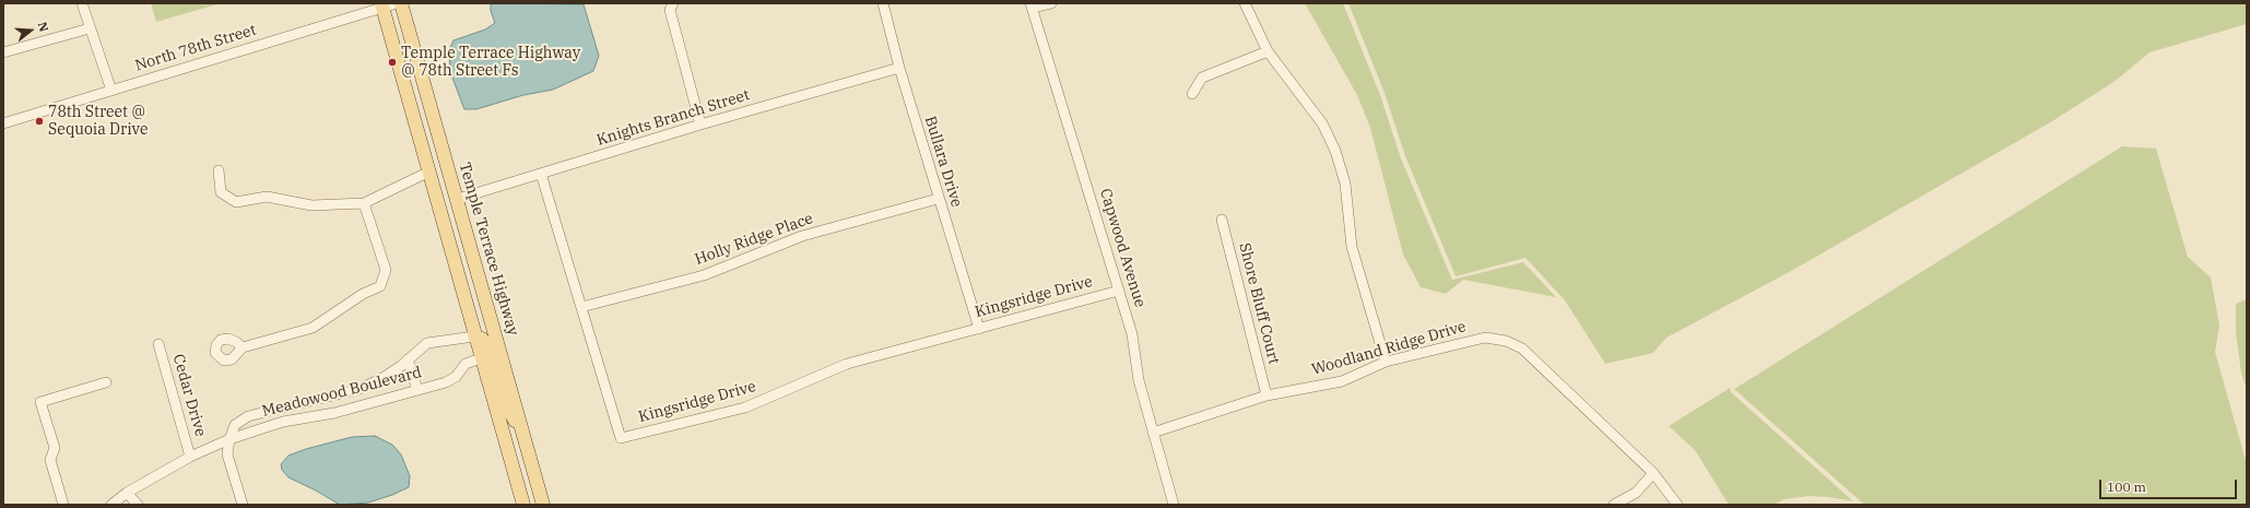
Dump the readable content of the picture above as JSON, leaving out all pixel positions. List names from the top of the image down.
{
  "streets": {
    "main road": ["Temple Terrace Highway"],
    "street": [
      "North 78th Street",
      "Knights Branch Street",
      "Bullara Drive",
      "Holly Ridge Place",
      "Capwood Avenue",
      "Kingsridge Drive",
      "Shore Bluff Court",
      "Woodland Ridge Drive",
      "Meadowood Boulevard",
      "Cedar Drive"
    ]
  },
  "crossings": [
    ["Knights Branch Street", "Bullara Drive"],
    ["Knights Branch Street", "Temple Terrace Highway"],
    ["Knights Branch Street", "Kingsridge Drive"],
    ["Bullara Drive", "Holly Ridge Place"],
    ["Bullara Drive", "Kingsridge Drive"],
    ["Holly Ridge Place", "Kingsridge Drive"],
    ["Capwood Avenue", "Kingsridge Drive"],
    ["Capwood Avenue", "Woodland Ridge Drive"],
    ["Shore Bluff Court", "Woodland Ridge Drive"],
    ["Meadowood Boulevard", "Cedar Drive"]
  ],
  "places": ["Temple Terrace Highway @ 78th Street Fs", "78th Street @ Sequoia Drive"],
  "scale_bar": "100 m",
  "north": "right"
}
